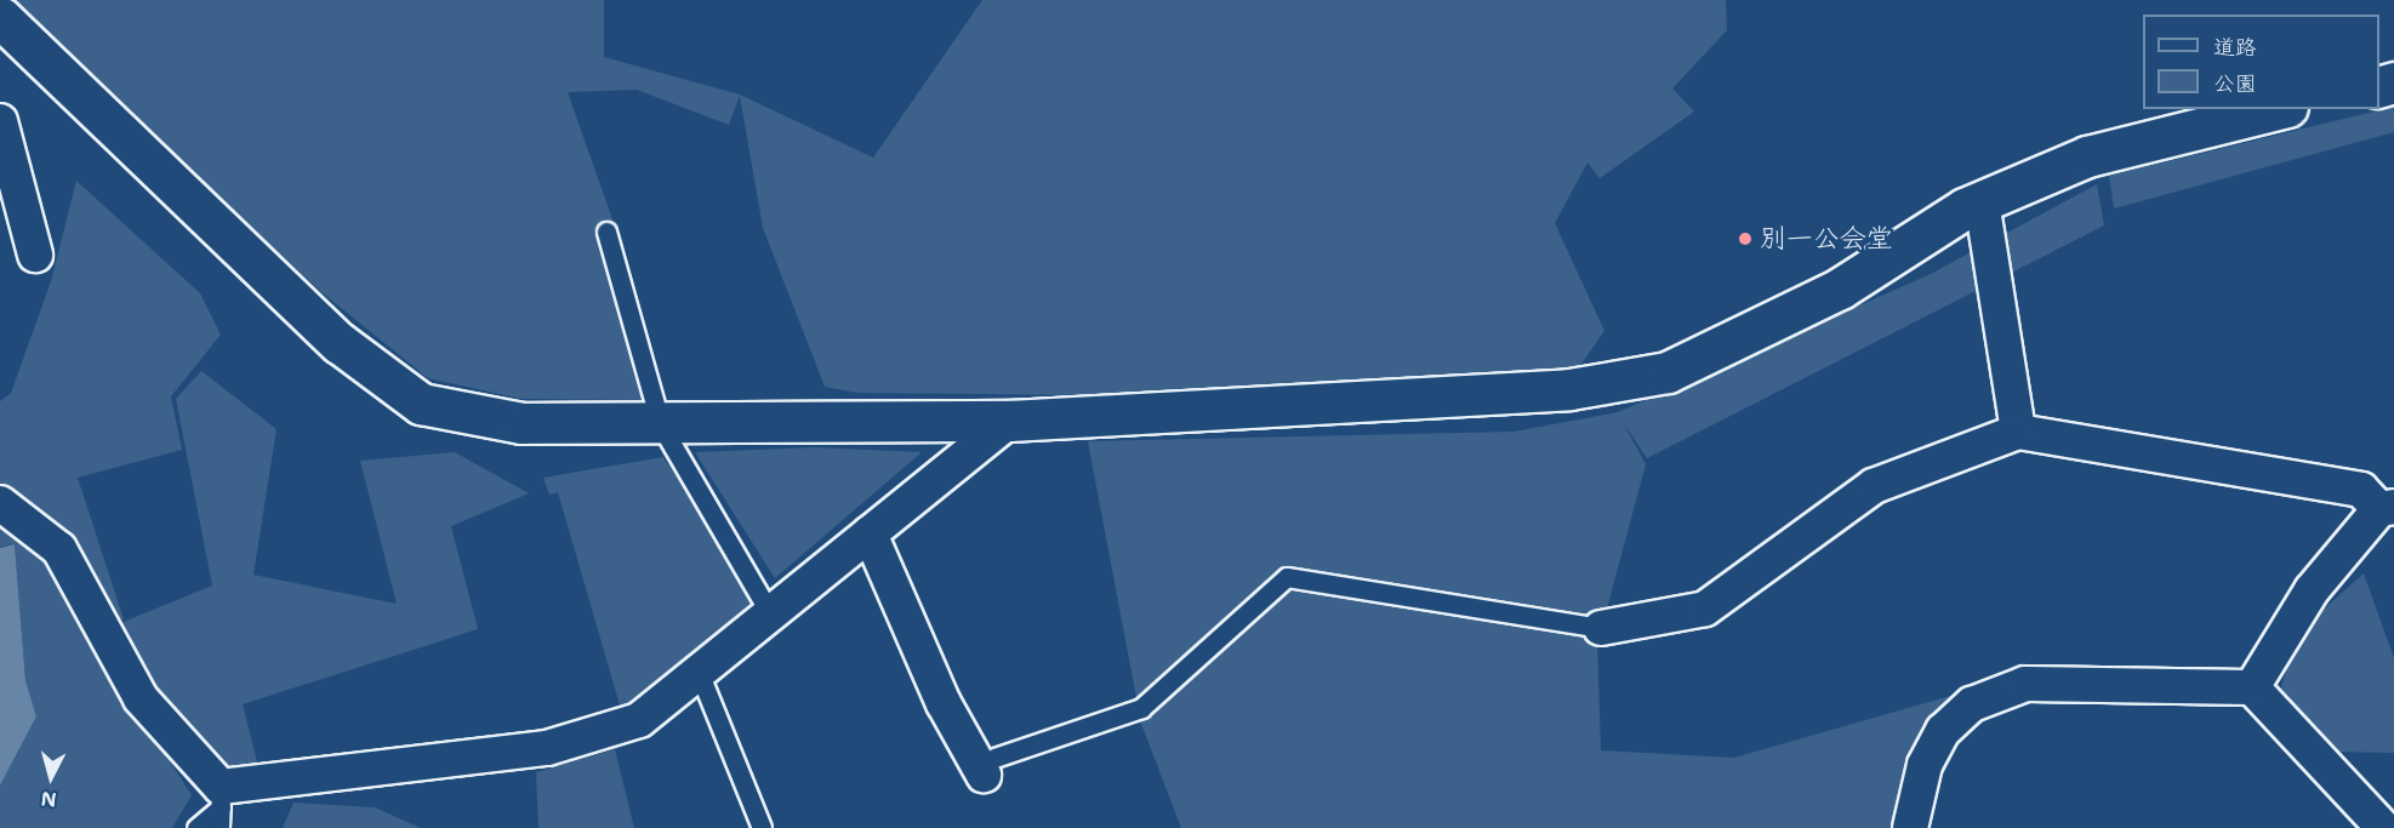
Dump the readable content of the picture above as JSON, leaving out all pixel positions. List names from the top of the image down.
{
  "places": ["別一公会堂"],
  "legend": ["道路", "公園"],
  "north": "bottom"
}
